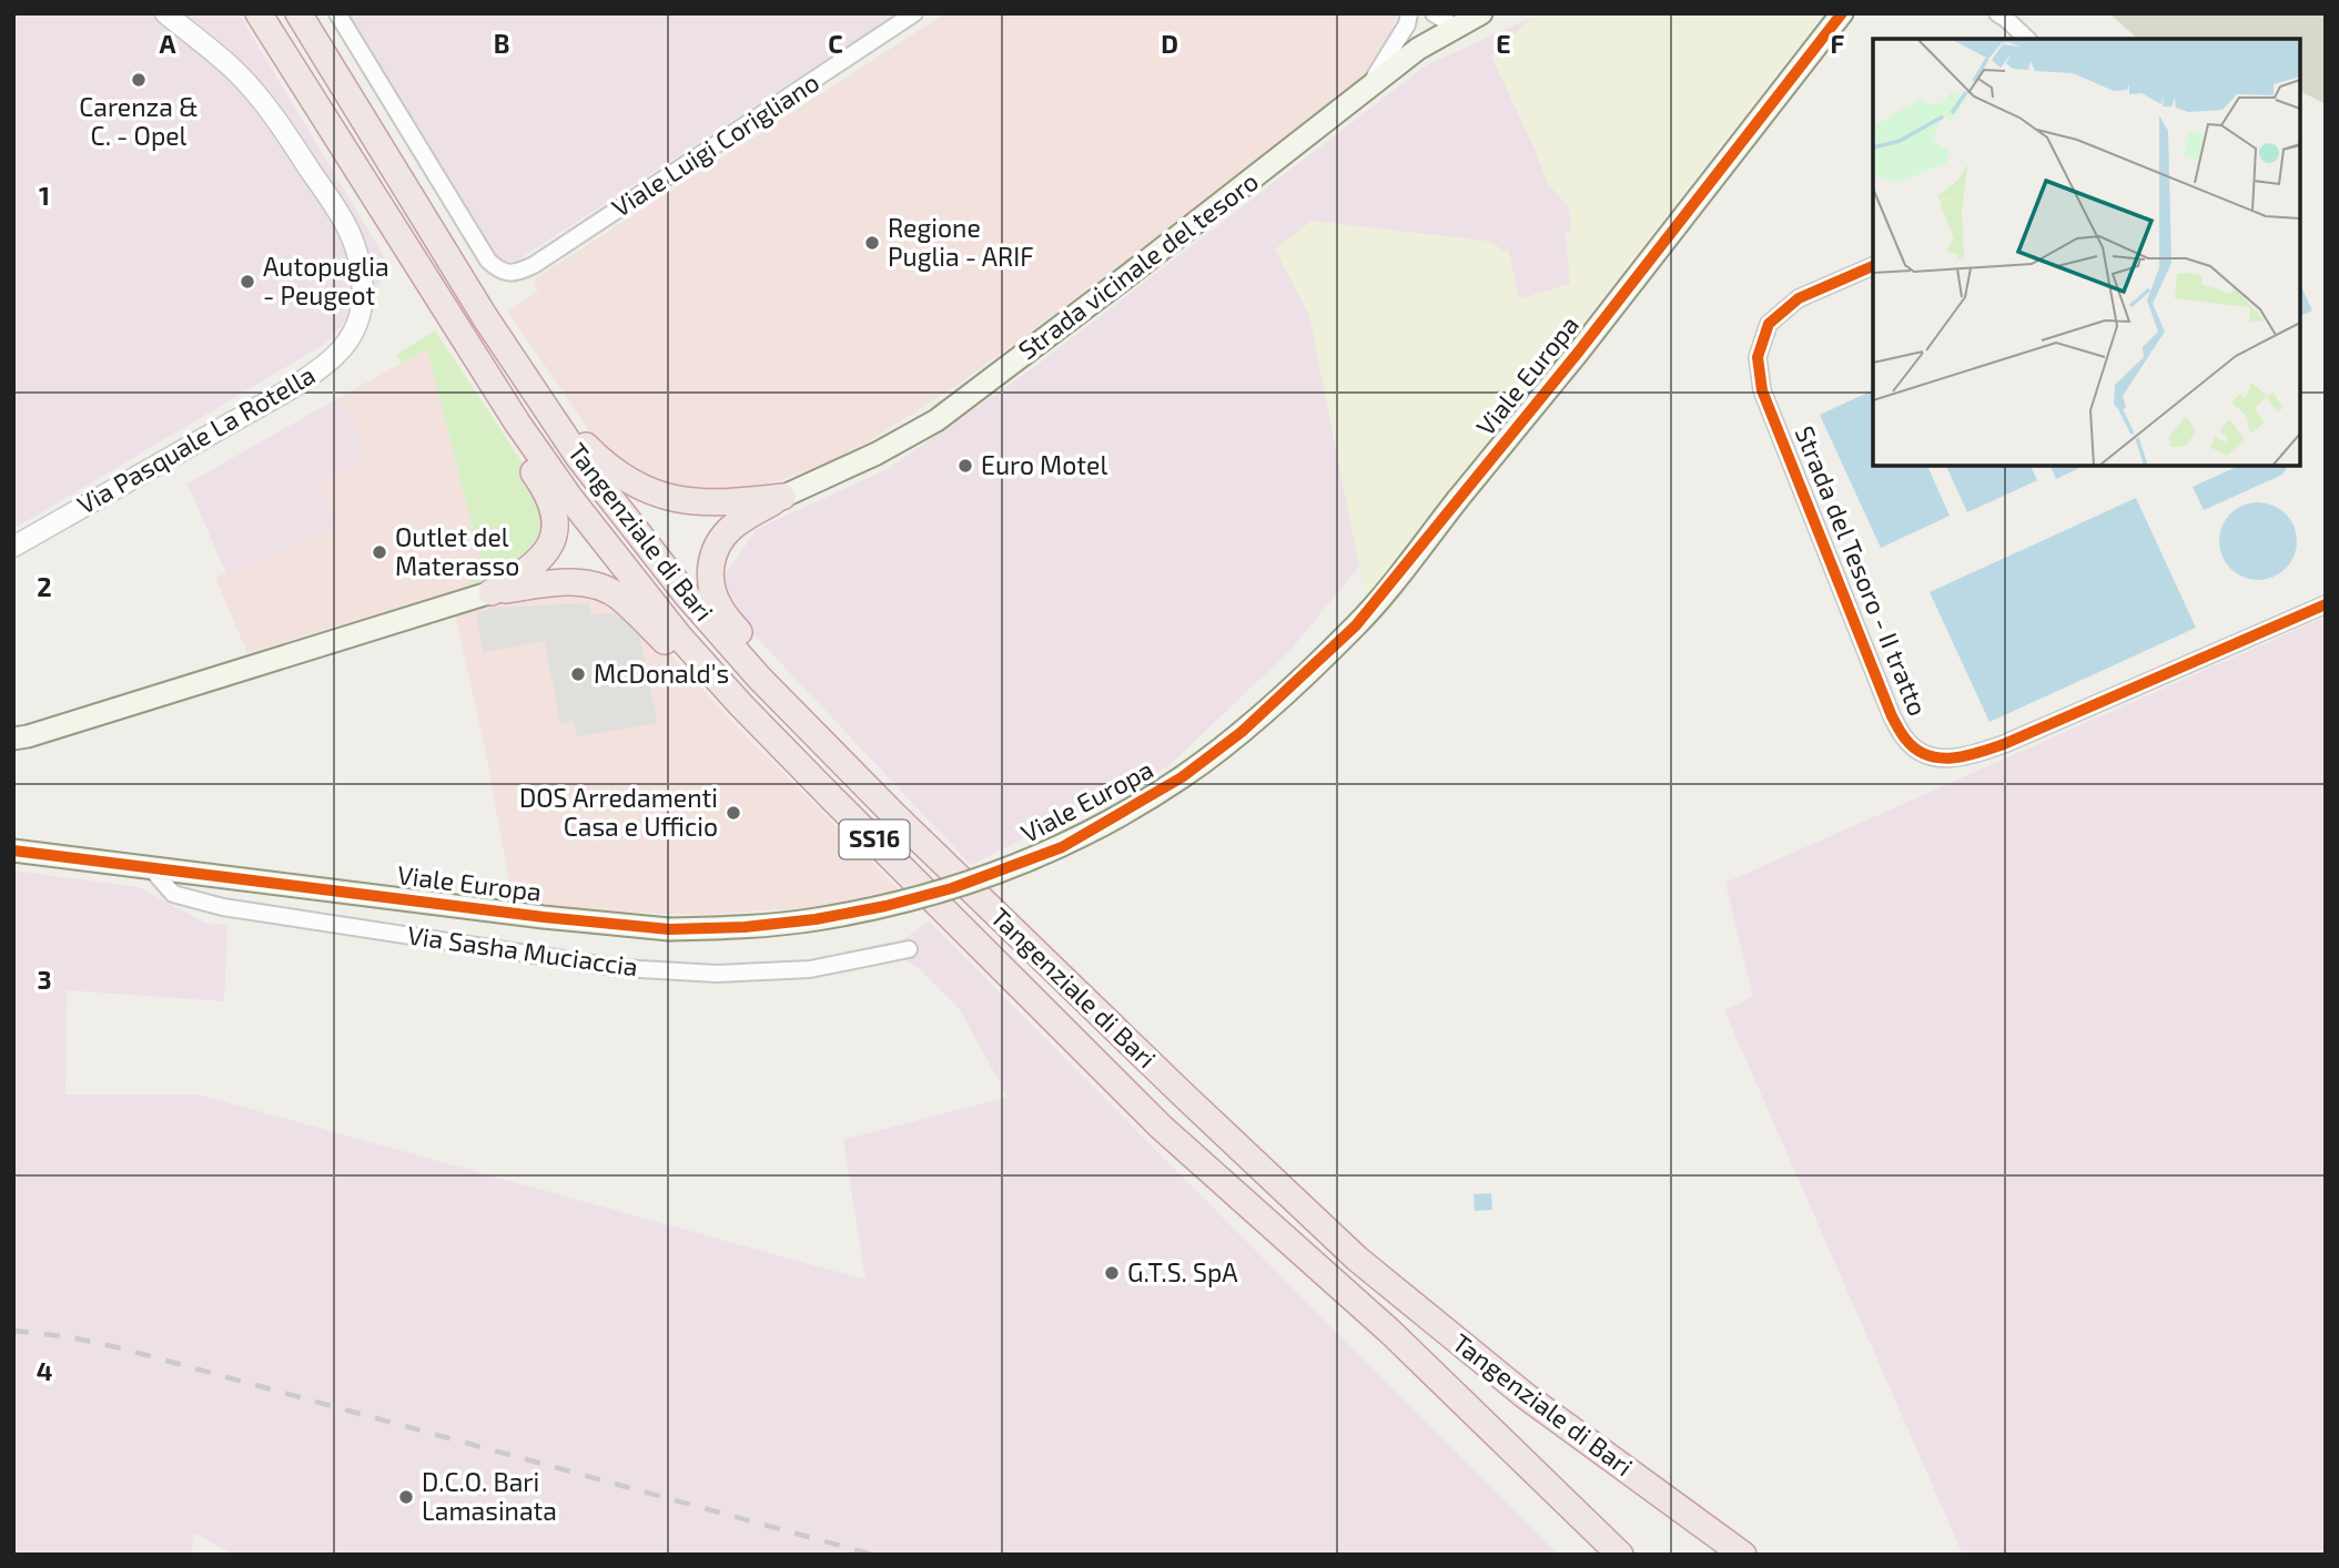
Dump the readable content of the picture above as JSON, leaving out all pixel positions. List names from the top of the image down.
{
  "streets": {
    "highway": ["Tangenziale di Bari", "SS16"],
    "main road": ["Strada vicinale del tesoro", "Viale Europa"],
    "street": [
      "Viale Luigi Corigliano",
      "Via Pasquale La Rotella",
      "Strada del Tesoro - II tratto",
      "Via Sasha Muciaccia"
    ]
  },
  "crossings": [
    ["Viale Europa", "Via Sasha Muciaccia"]
  ],
  "places": [
    "Carenza & C. - Opel",
    "Regione Puglia - ARIF",
    "Autopuglia - Peugeot",
    "Euro Motel",
    "Outlet del Materasso",
    "McDonald's",
    "DOS Arredamenti Casa e Ufficio",
    "G.T.S. SpA",
    "D.C.O. Bari Lamasinata"
  ],
  "grid": {
    "columns": [
      "A",
      "B",
      "C",
      "D",
      "E",
      "F"
    ],
    "rows": [
      "1",
      "2",
      "3",
      "4"
    ]
  }
}
